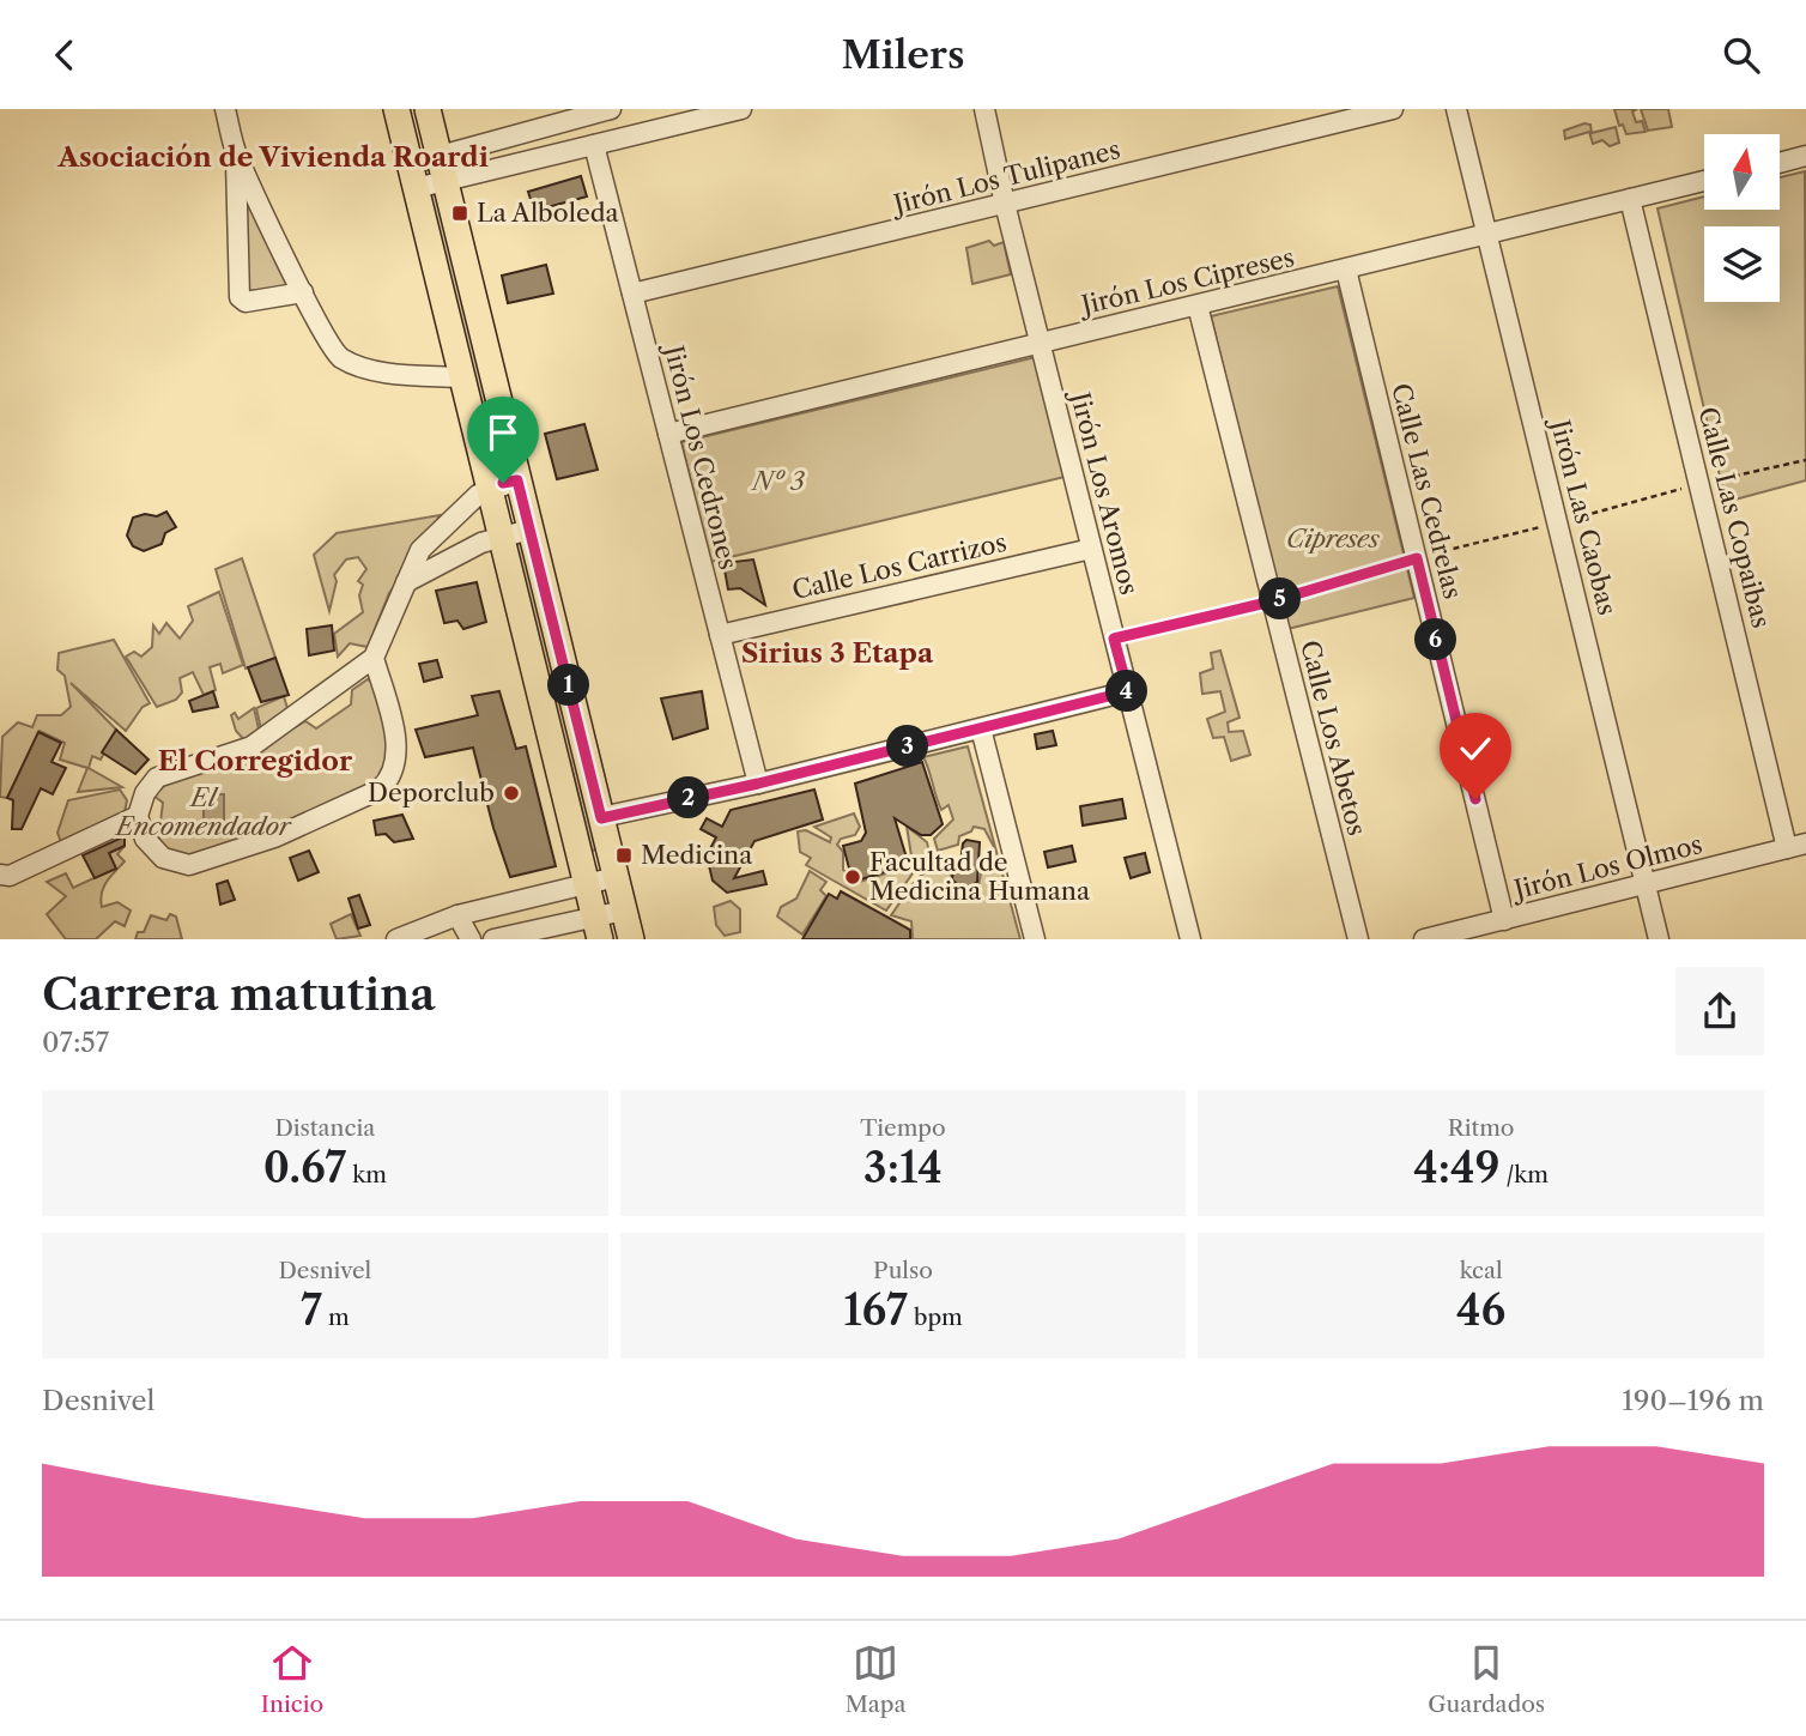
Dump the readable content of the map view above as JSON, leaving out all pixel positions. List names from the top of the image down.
{
  "streets": {
    "street": [
      "Jirón Los Tulipanes",
      "Jirón Los Cipreses",
      "Jirón Los Cedrones",
      "Calle Las Cedrelas",
      "Jirón Los Aromos",
      "Jirón Las Caobas",
      "Calle Las Copaibas",
      "Calle Los Carrizos",
      "Calle Los Abetos",
      "Jirón Los Olmos"
    ]
  },
  "crossings": [
    ["Jirón Los Tulipanes", "Jirón Los Cedrones"],
    ["Jirón Los Tulipanes", "Jirón Los Aromos"],
    ["Jirón Los Cipreses", "Jirón Los Cedrones"],
    ["Jirón Los Cipreses", "Calle Las Cedrelas"],
    ["Jirón Los Cipreses", "Jirón Los Aromos"],
    ["Jirón Los Cipreses", "Jirón Las Caobas"],
    ["Jirón Los Cipreses", "Calle Las Copaibas"],
    ["Jirón Los Cipreses", "Calle Los Abetos"],
    ["Jirón Los Cedrones", "Calle Los Carrizos"],
    ["Calle Las Cedrelas", "Jirón Los Olmos"],
    ["Jirón Los Aromos", "Calle Los Carrizos"],
    ["Jirón Las Caobas", "Jirón Los Olmos"],
    ["Calle Las Copaibas", "Jirón Los Olmos"]
  ],
  "districts": ["Asociación de Vivienda Roardi", "Sirius 3 Etapa", "El Corregidor"],
  "parks": ["Nº 3", "Cipreses", "El Encomendador"],
  "places": {
    "transit": ["La Alboleda", "Medicina"],
    "other": ["Deporclub", "Facultad de Medicina Humana"]
  },
  "north": "top",
  "page": {
    "header": "Milers",
    "pins": [
      "5",
      "6",
      "1",
      "4",
      "3",
      "2"
    ],
    "heading": ["Carrera matutina", "07:57"],
    "stats": [
      ["Distancia", "0.67 km"],
      ["Tiempo", "3:14"],
      ["Ritmo", "4:49 /km"],
      ["Desnivel", "7 m"],
      ["Pulso", "167 bpm"],
      ["kcal", "46"]
    ],
    "chart": ["Desnivel", "190–196 m"],
    "tabs": ["Inicio", "Mapa", "Guardados"]
  }
}
